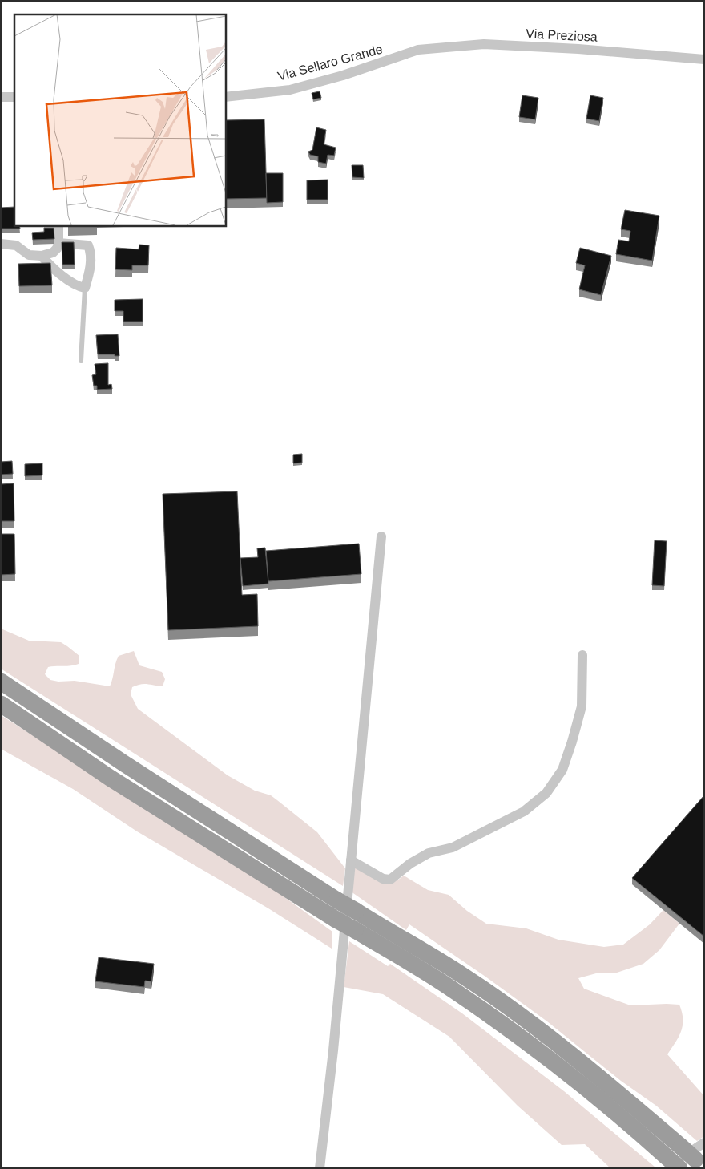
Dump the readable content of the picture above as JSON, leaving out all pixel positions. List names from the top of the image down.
{
  "streets": {
    "street": ["Via Preziosa", "Via Sellaro Grande"]
  },
  "crossings": [
    ["Via Preziosa", "Via Sellaro Grande"]
  ]
}
